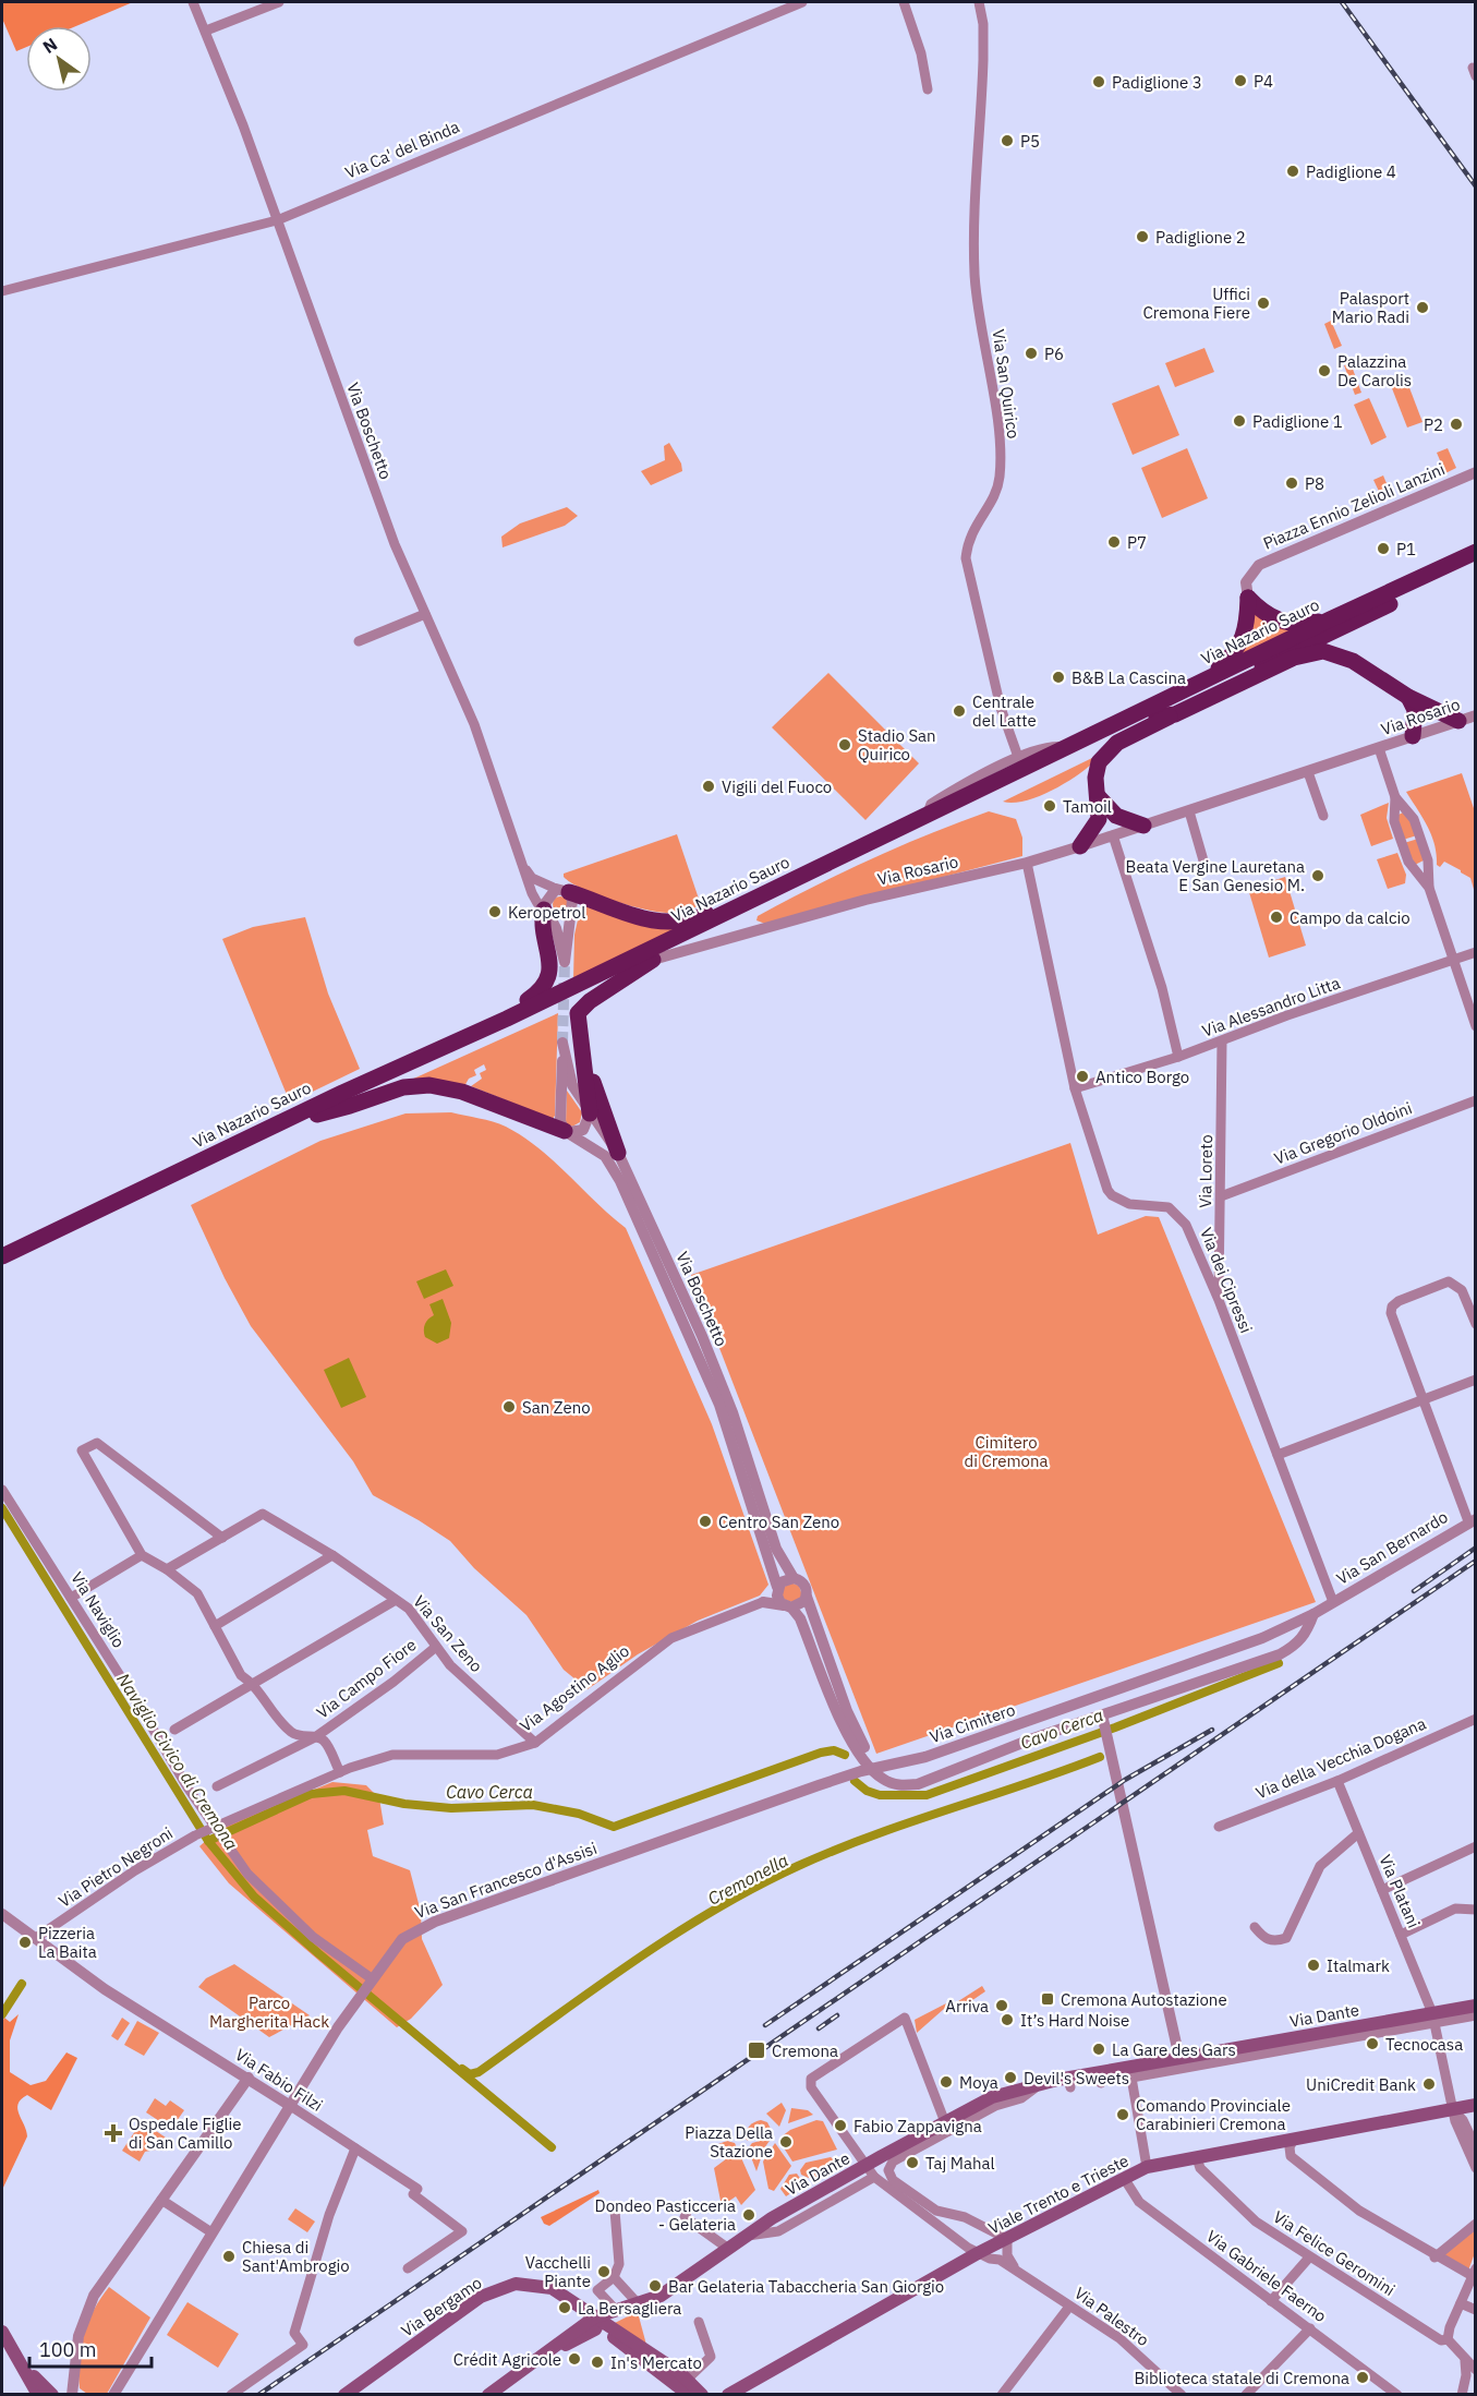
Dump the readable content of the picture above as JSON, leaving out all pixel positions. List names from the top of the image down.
{
  "streets": {
    "highway": ["Via Nazario Sauro"],
    "main road": ["Via Dante", "Viale Trento e Trieste", "Via Bergamo"],
    "street": [
      "Via Ca' del Binda",
      "Via San Quirico",
      "Via Boschetto",
      "Piazza Ennio Zelioli Lanzini",
      "Via Rosario",
      "Via Alessandro Litta",
      "Via Gregorio Oldoini",
      "Via Loreto",
      "Via dei Cipressi",
      "Via San Bernardo",
      "Via Naviglio",
      "Via San Zeno",
      "Via Campo Fiore",
      "Via Agostino Aglio",
      "Via Cimitero",
      "Via della Vecchia Dogana",
      "Via Pietro Negroni",
      "Via San Francesco d'Assisi",
      "Via Platani",
      "Via Fabio Filzi",
      "Via Felice Geromini",
      "Via Gabriele Faerno",
      "Via Palestro"
    ]
  },
  "crossings": [
    ["Via Ca' del Binda", "Via Boschetto"],
    ["Via Boschetto", "Via Agostino Aglio"],
    ["Via Boschetto", "Via Cimitero"],
    ["Via Boschetto", "Via San Francesco d'Assisi"],
    ["Via Nazario Sauro", "Via Rosario"],
    ["Via Rosario", "Via dei Cipressi"],
    ["Via Alessandro Litta", "Via Loreto"],
    ["Via Alessandro Litta", "Via dei Cipressi"],
    ["Via Gregorio Oldoini", "Via Loreto"],
    ["Via Loreto", "Via dei Cipressi"],
    ["Via dei Cipressi", "Via San Bernardo"],
    ["Via dei Cipressi", "Via Cimitero"],
    ["Via San Bernardo", "Via Cimitero"],
    ["Via Naviglio", "Via Agostino Aglio"],
    ["Via Naviglio", "Via Pietro Negroni"],
    ["Via Naviglio", "Via San Francesco d'Assisi"],
    ["Via San Zeno", "Via Campo Fiore"],
    ["Via San Zeno", "Via Agostino Aglio"],
    ["Via Campo Fiore", "Via Agostino Aglio"],
    ["Via Agostino Aglio", "Via Pietro Negroni"],
    ["Via Cimitero", "Via San Francesco d'Assisi"],
    ["Via della Vecchia Dogana", "Via Platani"],
    ["Via Pietro Negroni", "Via Fabio Filzi"],
    ["Via San Francesco d'Assisi", "Via Fabio Filzi"],
    ["Via Platani", "Via Dante"],
    ["Via Platani", "Viale Trento e Trieste"],
    ["Via Dante", "Viale Trento e Trieste"],
    ["Via Dante", "Via Palestro"],
    ["Viale Trento e Trieste", "Via Felice Geromini"],
    ["Viale Trento e Trieste", "Via Gabriele Faerno"],
    ["Viale Trento e Trieste", "Via Palestro"]
  ],
  "water": ["Cavo Cerca", "Naviglio Civico di Cremona", "Cremonella"],
  "parks": ["Cimitero di Cremona", "Parco Margherita Hack"],
  "places": {
    "other": [
      "P4",
      "Padiglione 3",
      "P5",
      "Padiglione 4",
      "Padiglione 2",
      "Uffici Cremona Fiere",
      "Palasport Mario Radi",
      "P6",
      "Palazzina De Carolis",
      "Padiglione 1",
      "P2",
      "P8",
      "P7",
      "P1",
      "B&B La Cascina",
      "Centrale del Latte",
      "Stadio San Quirico",
      "Vigili del Fuoco",
      "Tamoil",
      "Beata Vergine Lauretana E San Genesio M.",
      "Keropetrol",
      "Campo da calcio",
      "Antico Borgo",
      "San Zeno",
      "Centro San Zeno",
      "Pizzeria La Baita",
      "Italmark",
      "Arriva",
      "It’s Hard Noise",
      "Tecnocasa",
      "La Gare des Gars",
      "Devil's Sweets",
      "Moya",
      "UniCredit Bank",
      "Comando Provinciale Carabinieri Cremona",
      "Fabio Zappavigna",
      "Piazza Della Stazione",
      "Taj Mahal",
      "Dondeo Pasticceria - Gelateria",
      "Chiesa di Sant'Ambrogio",
      "Vacchelli Piante",
      "Bar Gelateria Tabaccheria San Giorgio",
      "La Bersagliera",
      "Crédit Agricole",
      "In's Mercato",
      "Biblioteca statale di Cremona"
    ],
    "transit": ["Cremona Autostazione", "Cremona"],
    "health": ["Ospedale Figlie di San Camillo"]
  },
  "scale_bar": "100 m",
  "north": "top left"
}
